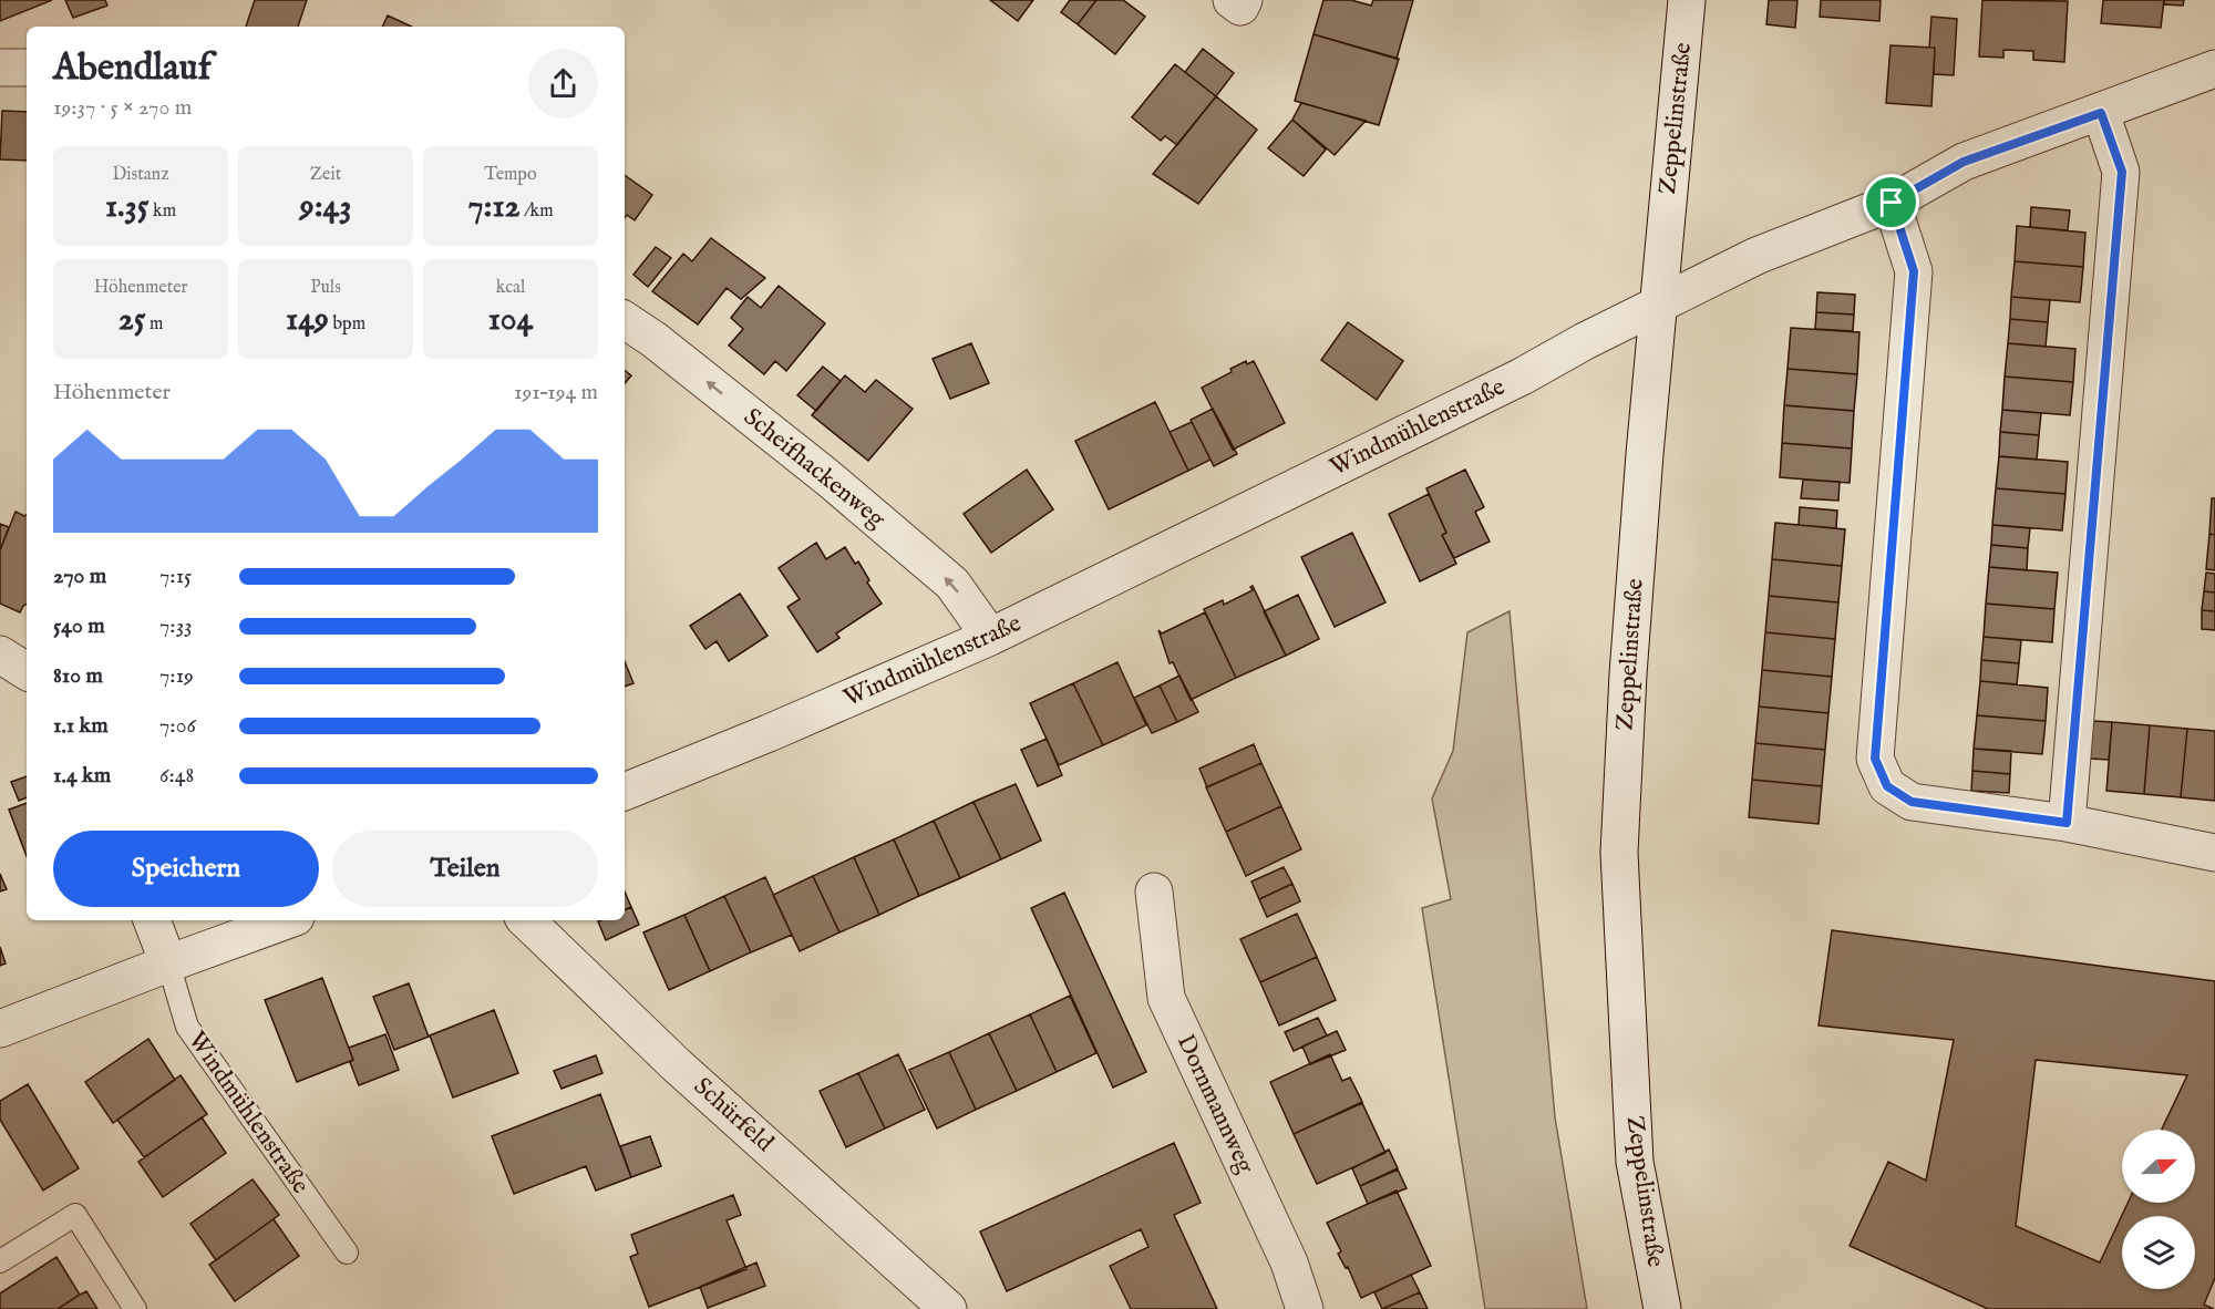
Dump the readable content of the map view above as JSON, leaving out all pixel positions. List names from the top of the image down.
{
  "streets": {
    "street": [
      "Zeppelinstraße",
      "Windmühlenstraße",
      "Scheifhackenweg",
      "Dornmannweg",
      "Schürfeld"
    ]
  },
  "crossings": [
    ["Zeppelinstraße", "Windmühlenstraße"],
    ["Windmühlenstraße", "Scheifhackenweg"]
  ],
  "one_way": ["Scheifhackenweg"],
  "north": "right",
  "page": {
    "heading": ["Abendlauf", "19:37 · 5 × 270 m"],
    "stats": [
      ["Distanz", "1.35 km"],
      ["Zeit", "9:43"],
      ["Tempo", "7:12 /km"],
      ["Höhenmeter", "25 m"],
      ["Puls", "149 bpm"],
      ["kcal", "104"]
    ],
    "chart": ["Höhenmeter", "191–194 m"],
    "list": [
      {
        "name": "270 m",
        "note": "7:15"
      },
      {
        "name": "540 m",
        "note": "7:33"
      },
      {
        "name": "810 m",
        "note": "7:19"
      },
      {
        "name": "1.1 km",
        "note": "7:06"
      },
      {
        "name": "1.4 km",
        "note": "6:48"
      }
    ],
    "buttons": ["Speichern", "Teilen"]
  }
}
